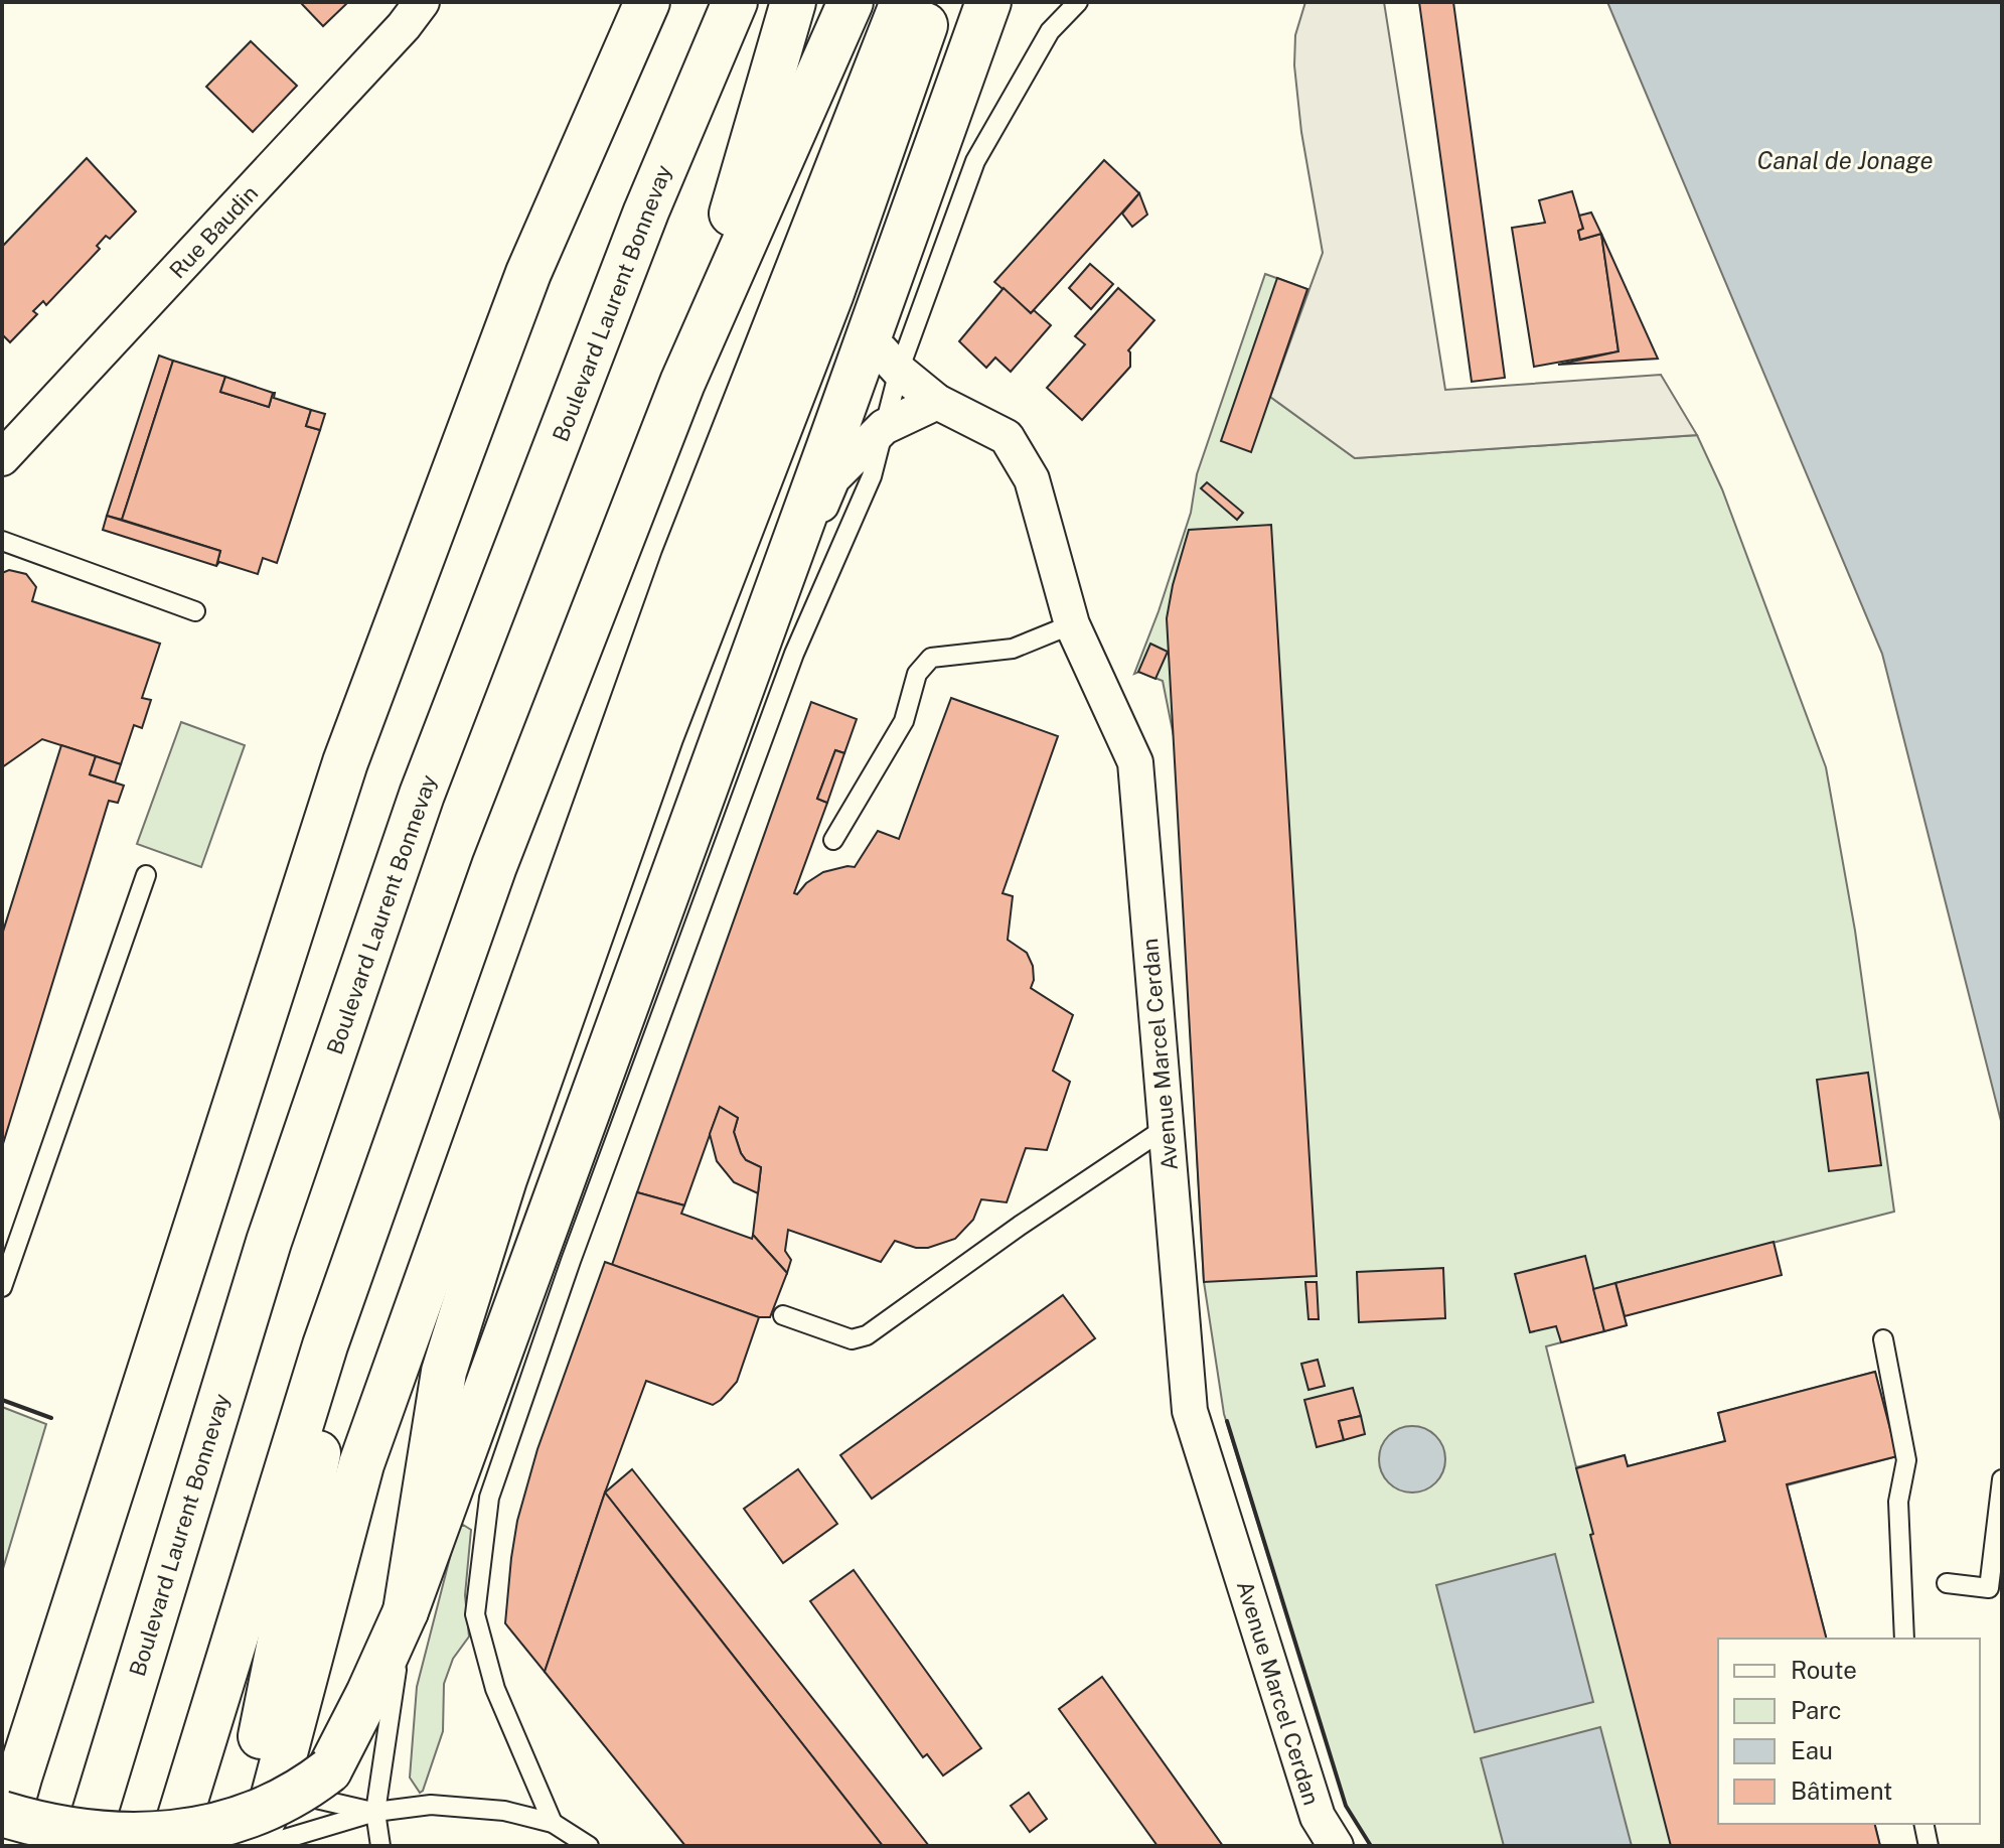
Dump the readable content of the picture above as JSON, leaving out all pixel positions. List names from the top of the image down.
{
  "streets": {
    "main road": ["Boulevard Laurent Bonnevay"],
    "street": ["Rue Baudin", "Avenue Marcel Cerdan"]
  },
  "water": ["Canal de Jonage"],
  "legend": [
    "Route",
    "Parc",
    "Eau",
    "Bâtiment"
  ]
}
